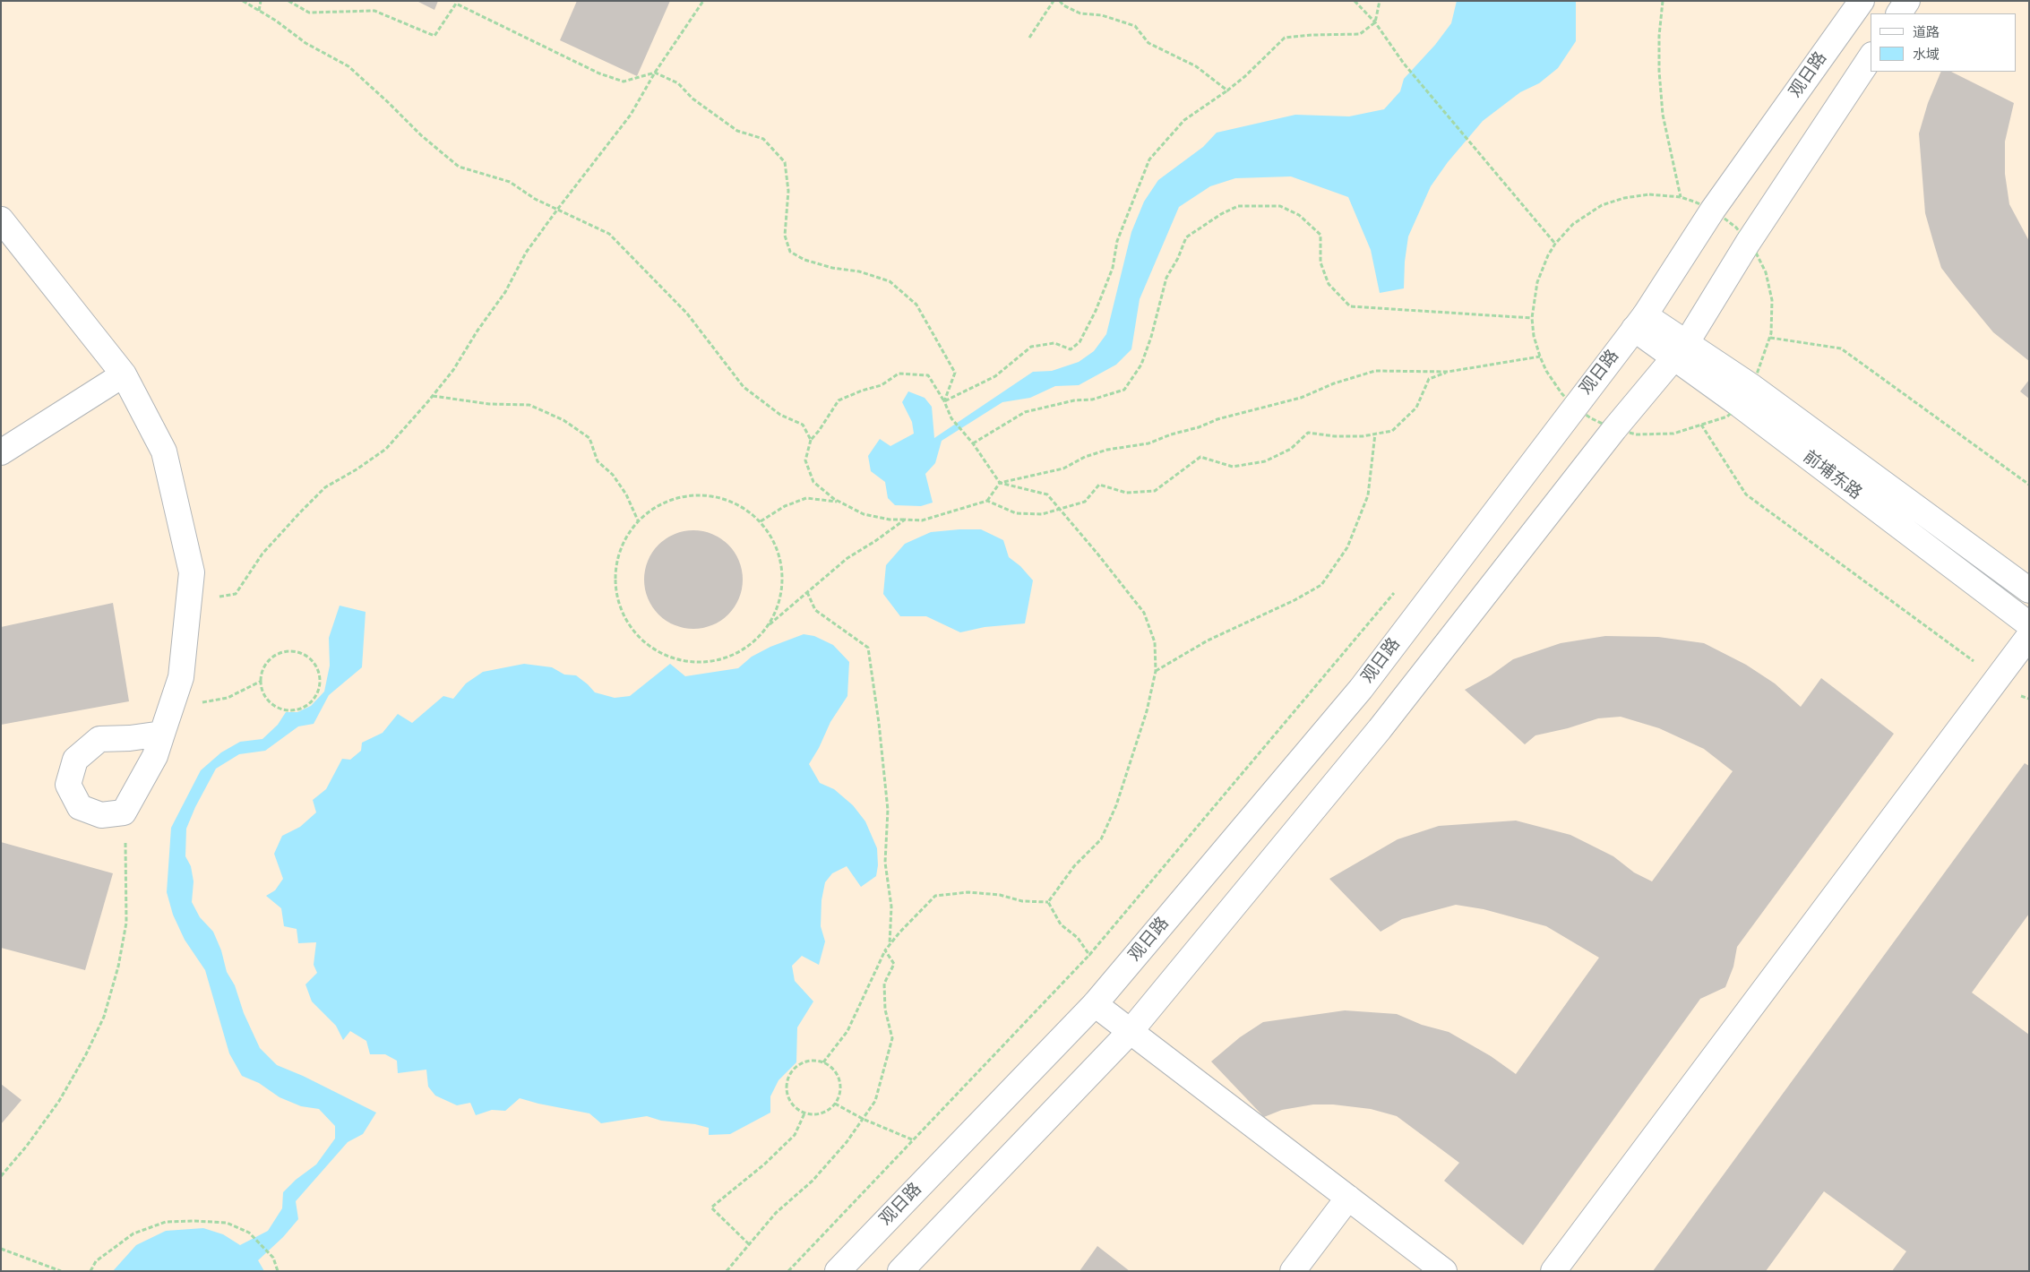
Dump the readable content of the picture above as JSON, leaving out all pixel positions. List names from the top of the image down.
{
  "streets": {
    "street": ["观日路", "前埔东路"]
  },
  "crossings": [
    ["观日路", "前埔东路"]
  ],
  "legend": ["道路", "水域"]
}
